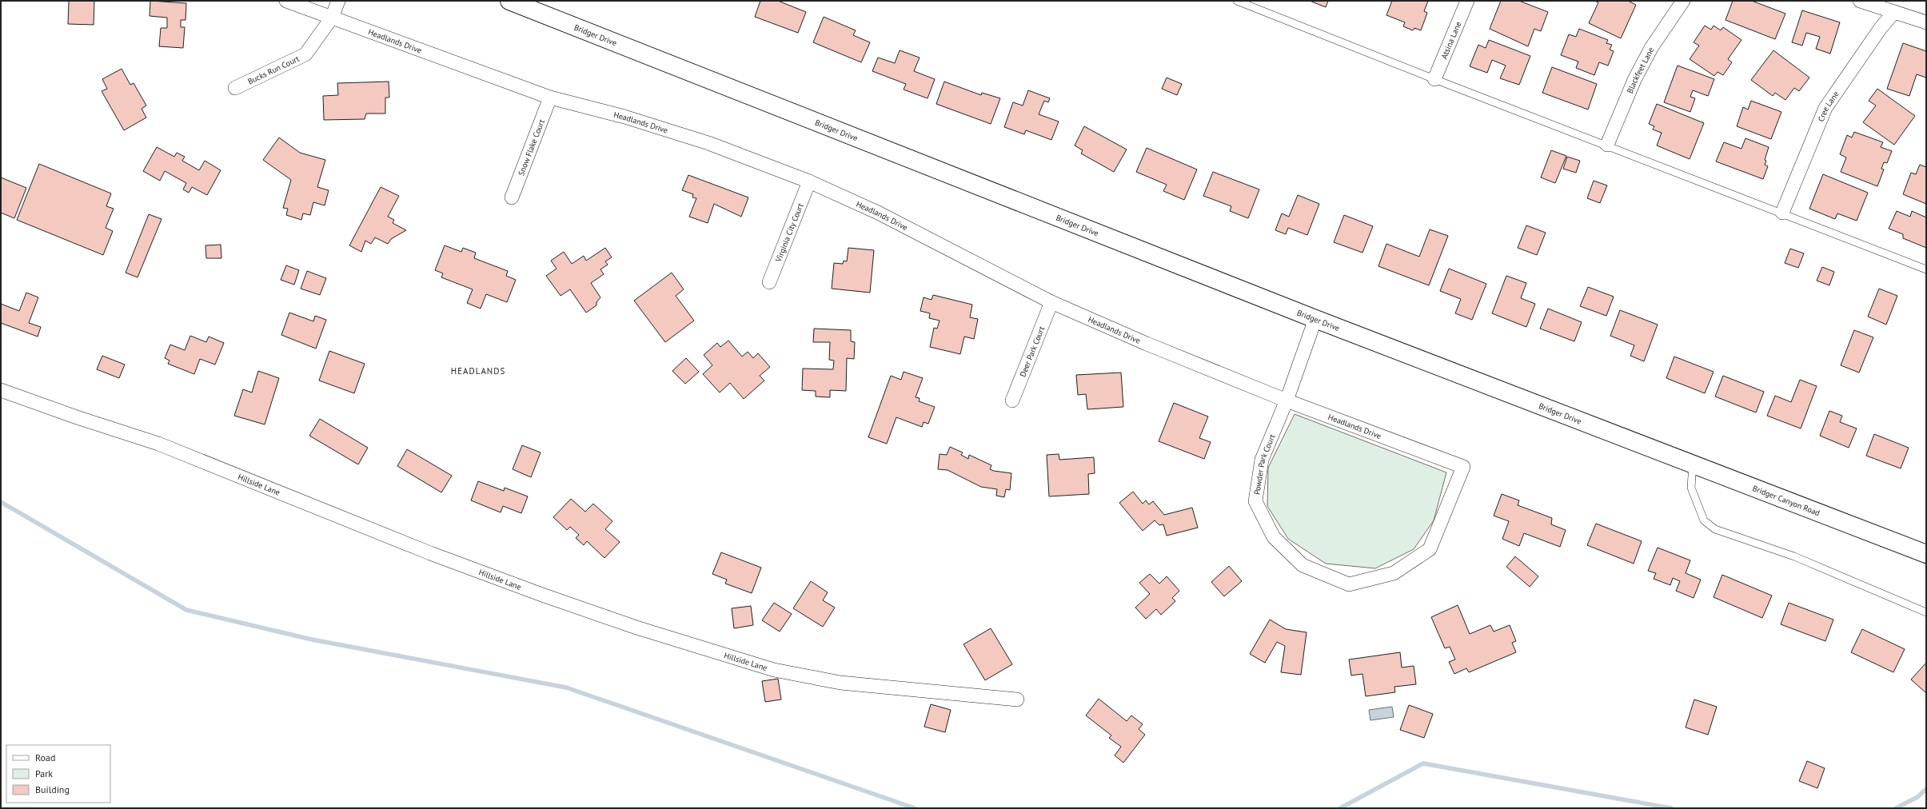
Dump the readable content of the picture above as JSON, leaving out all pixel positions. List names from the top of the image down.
{
  "streets": {
    "main road": ["Bridger Drive", "Bridger Canyon Road"],
    "street": [
      "Atsina Lane",
      "Headlands Drive",
      "Bucks Run Court",
      "Blackfeet Lane",
      "Cree Lane",
      "Snow Flake Court",
      "Virginia City Court",
      "Deer Park Court",
      "Powder Park Court",
      "Hillside Lane"
    ]
  },
  "crossings": [
    ["Bridger Drive", "Powder Park Court"],
    ["Bridger Drive", "Bridger Canyon Road"],
    ["Headlands Drive", "Bucks Run Court"],
    ["Headlands Drive", "Snow Flake Court"],
    ["Headlands Drive", "Virginia City Court"],
    ["Headlands Drive", "Deer Park Court"],
    ["Headlands Drive", "Powder Park Court"]
  ],
  "districts": ["HEADLANDS"],
  "legend": ["Road", "Park", "Building"]
}
